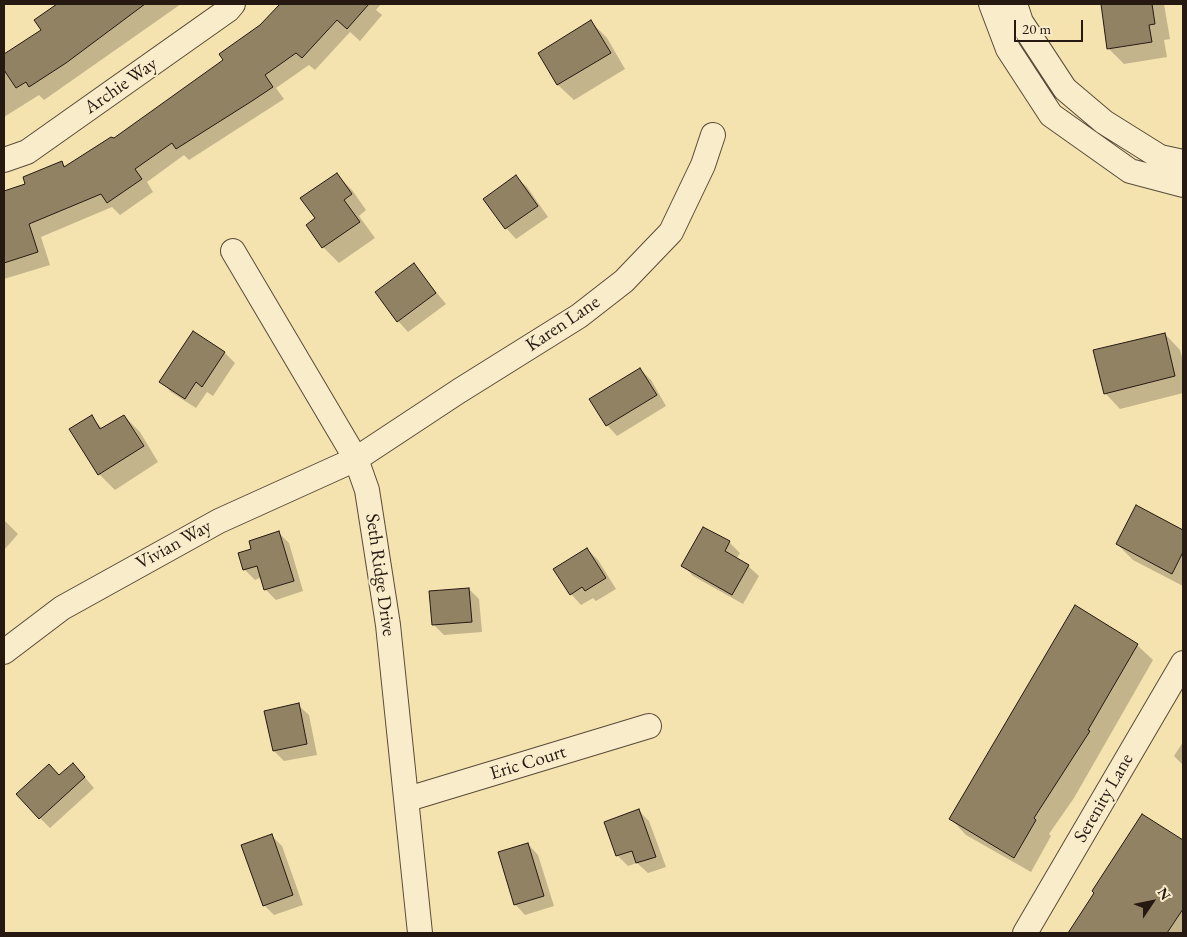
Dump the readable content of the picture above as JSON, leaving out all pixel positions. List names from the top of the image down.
{
  "streets": {
    "street": [
      "Archie Way",
      "Karen Lane",
      "Vivian Way",
      "Seth Ridge Drive",
      "Eric Court",
      "Serenity Lane"
    ]
  },
  "crossings": [
    ["Karen Lane", "Vivian Way"],
    ["Karen Lane", "Seth Ridge Drive"],
    ["Vivian Way", "Seth Ridge Drive"],
    ["Seth Ridge Drive", "Eric Court"]
  ],
  "scale_bar": "20 m",
  "north": "top right"
}
